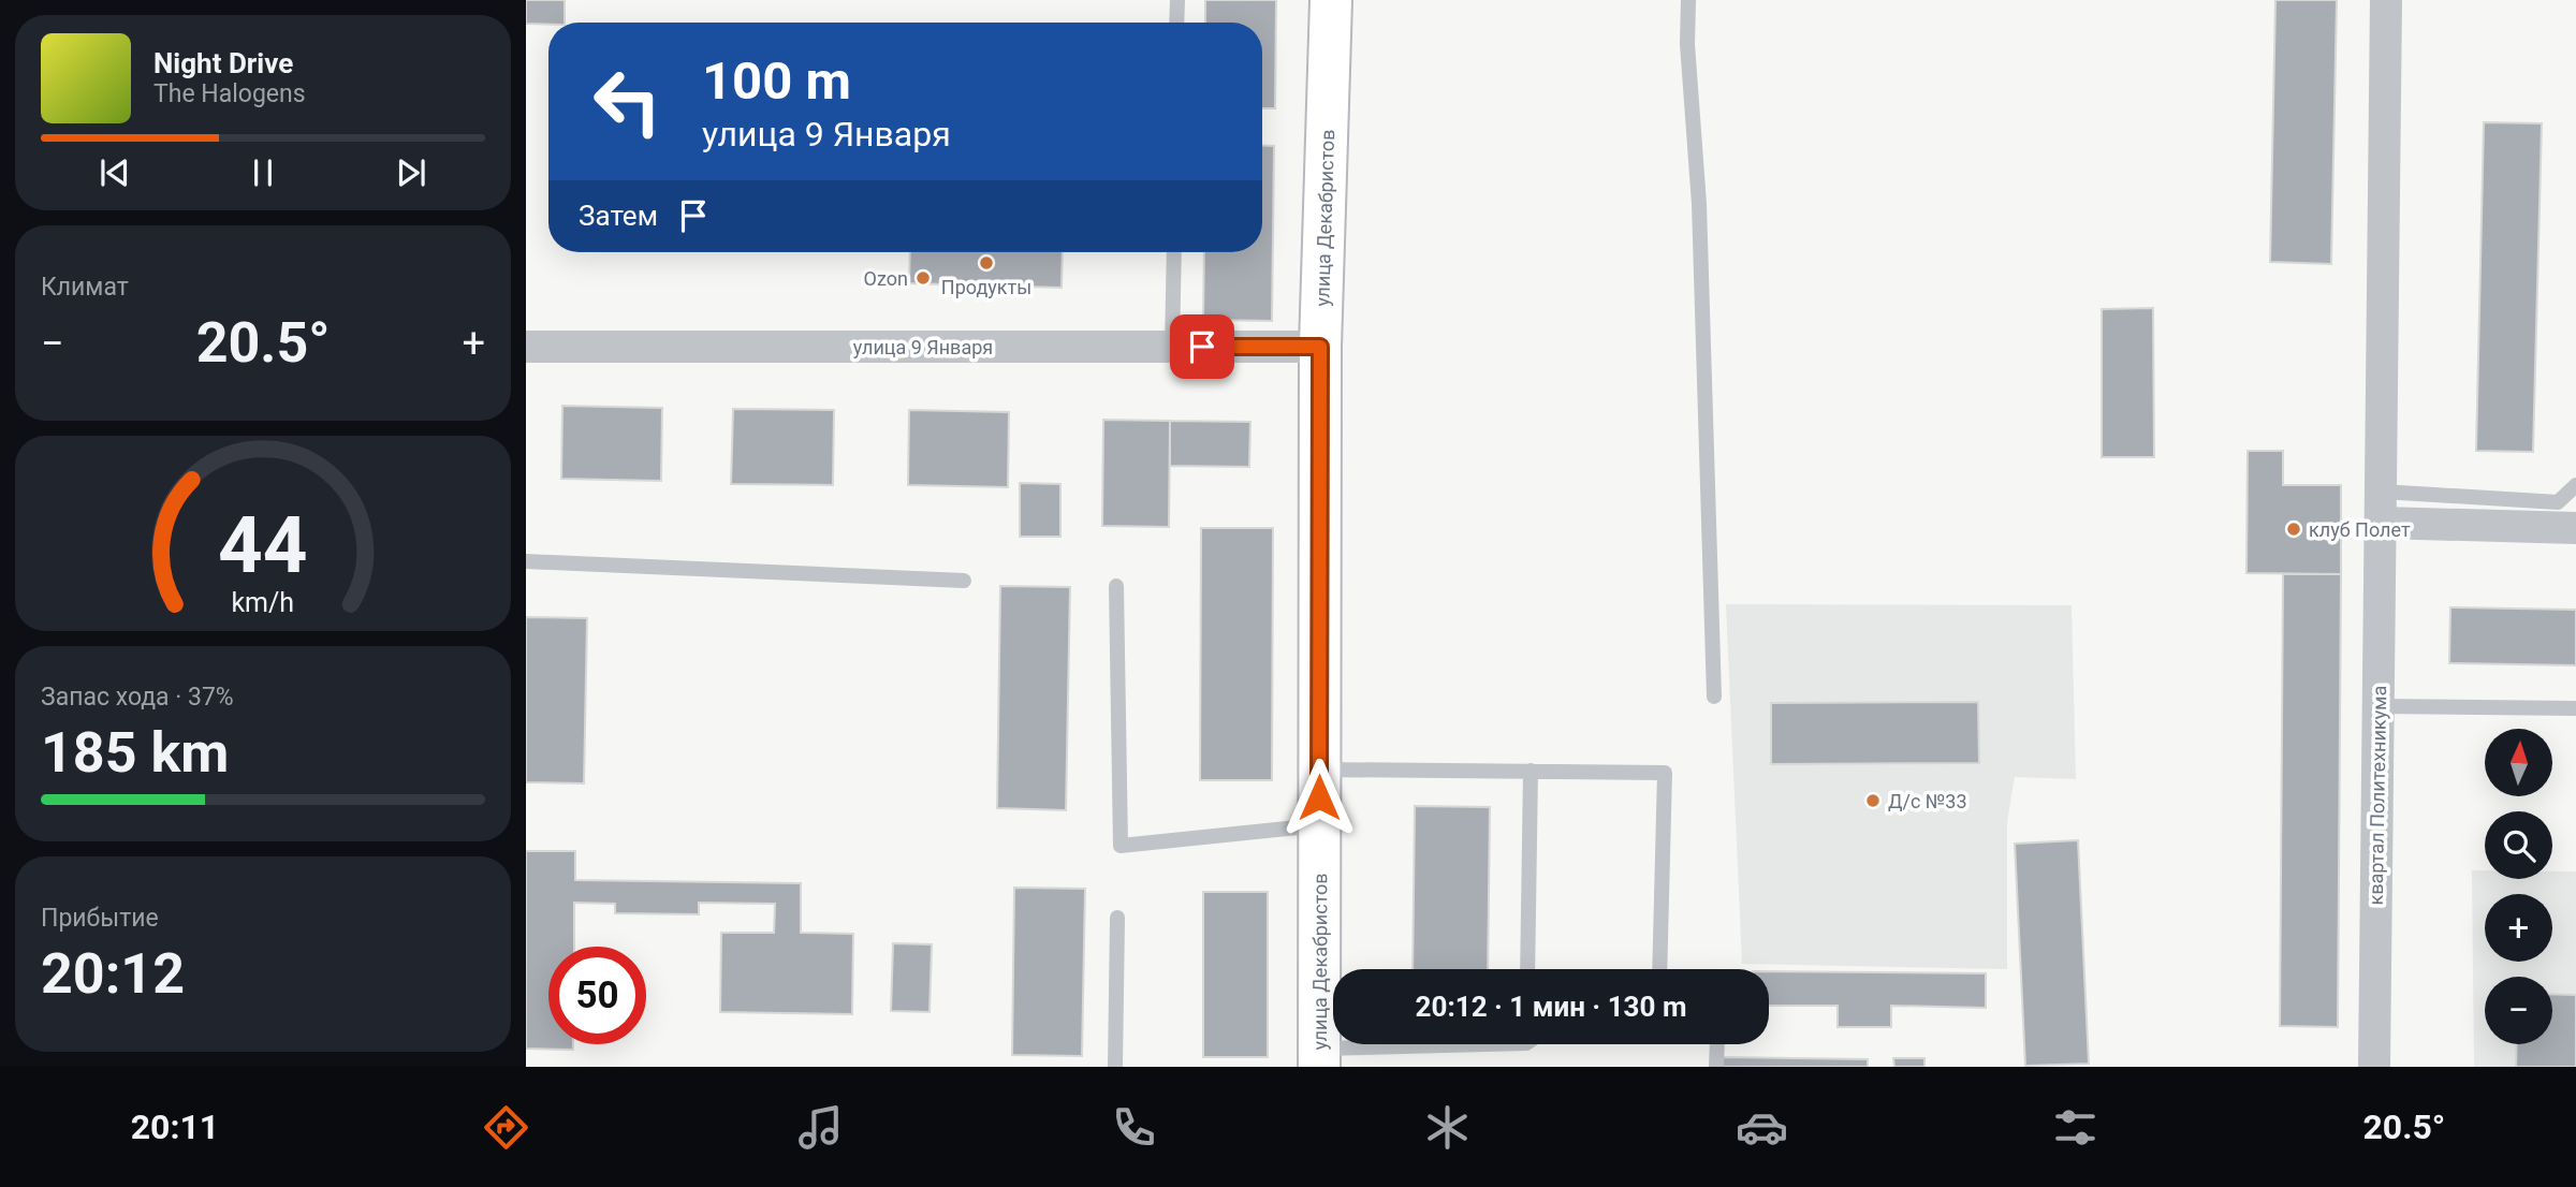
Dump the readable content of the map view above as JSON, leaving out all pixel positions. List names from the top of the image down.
{
  "streets": {
    "main road": ["улица Декабристов"],
    "street": ["улица 9 Января", "квартал Политехникума"]
  },
  "crossings": [
    ["улица Декабристов", "улица 9 Января"]
  ],
  "places": [
    "Продукты",
    "Ozon",
    "клуб Полет",
    "Д/с №33"
  ],
  "north": "top",
  "page": {
    "turn": ["100 m", "улица 9 Января"],
    "song": ["Night Drive", "The Halogens"],
    "then": "Затем",
    "tile": [
      "Климат",
      ["Запас хода · 37%", "185 km"],
      ["Прибытие", "20:12"]
    ],
    "heat": ["−", "20.5°", "+"],
    "map_buttons": ["+", "−"],
    "limit": "50",
    "trip": "20:12 · 1 мин · 130 m",
    "tabs": ["20:11", "20.5°"],
    "gauge": ["44", "km/h"]
  }
}
